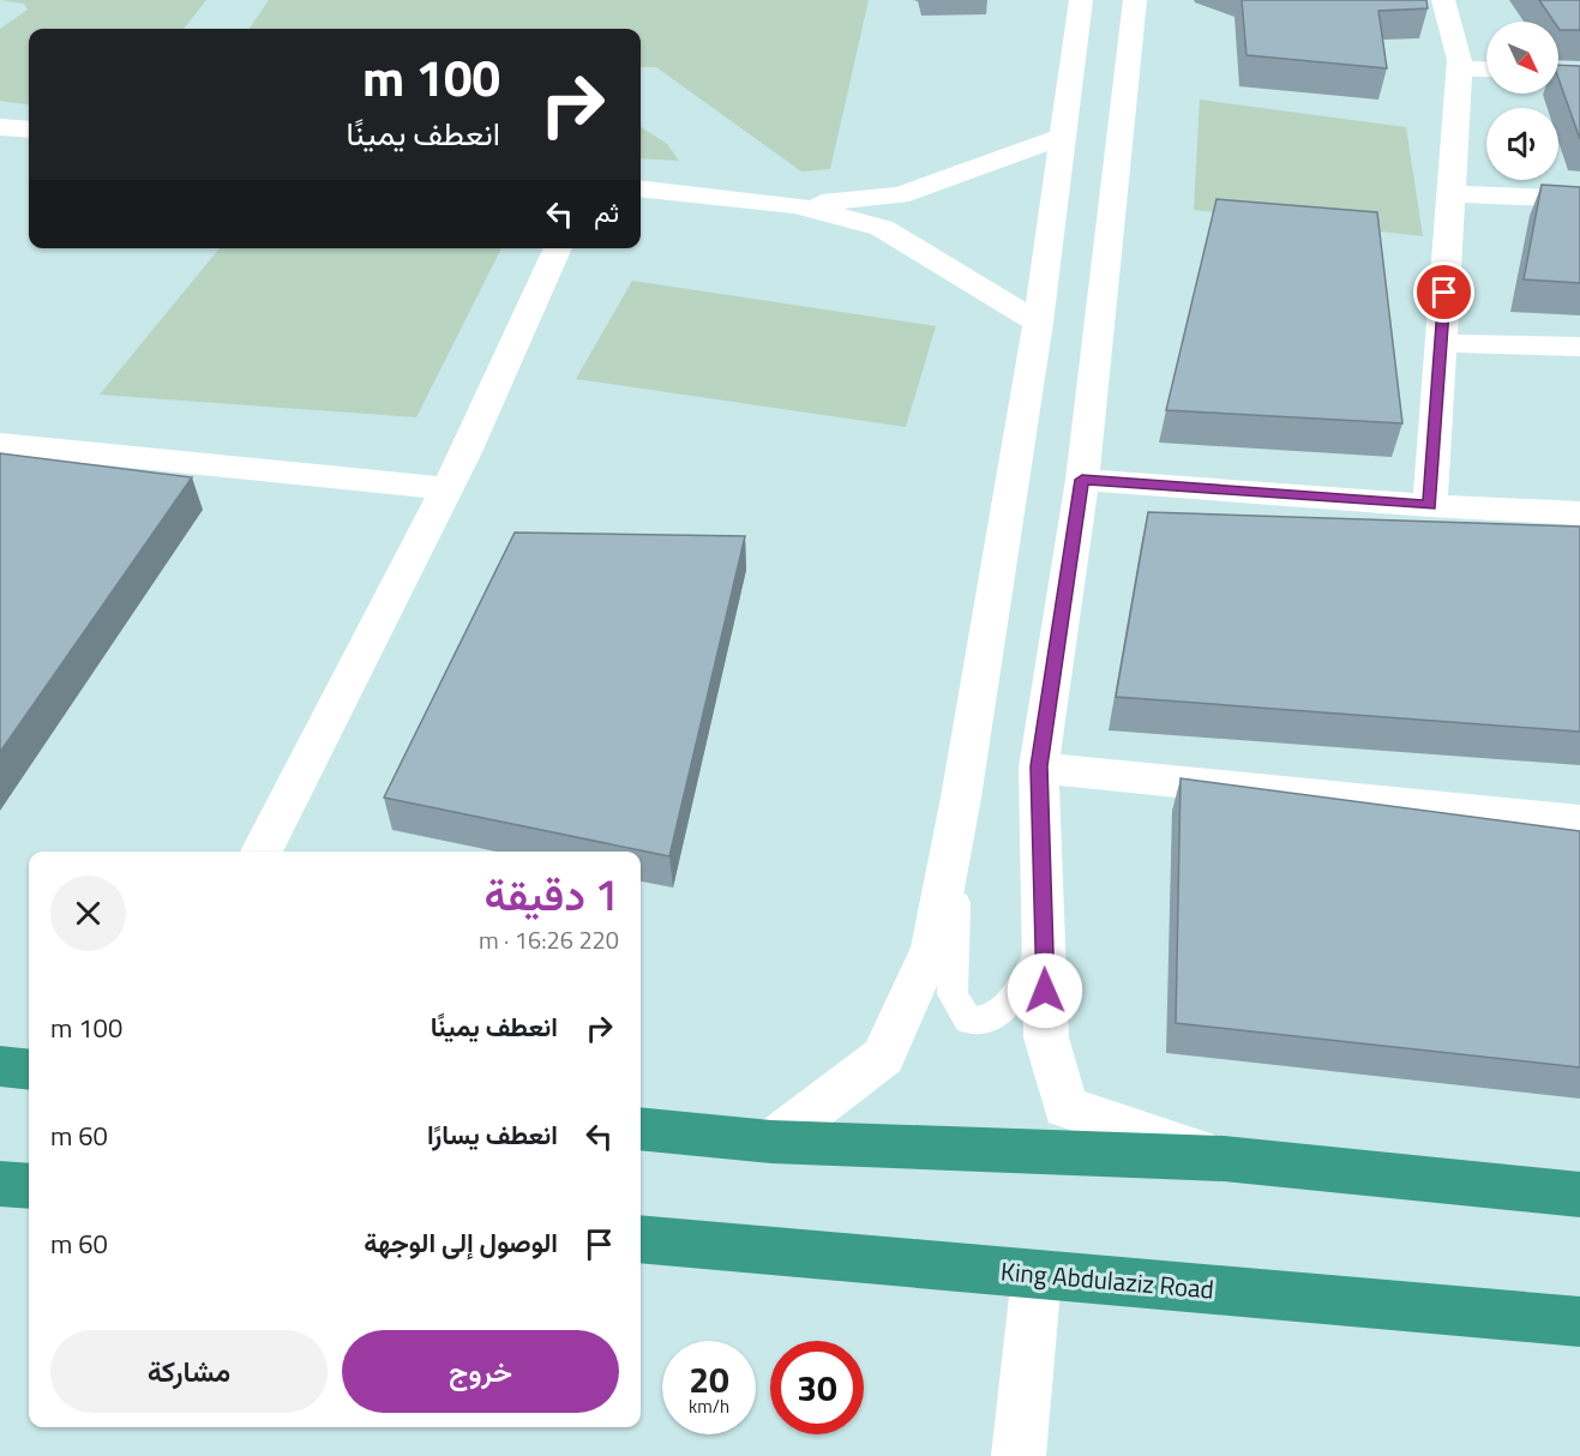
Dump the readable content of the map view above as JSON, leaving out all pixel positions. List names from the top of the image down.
{
  "streets": {
    "highway": ["King Abdulaziz Road"]
  },
  "north": "bottom right",
  "page": {
    "turn": ["100 m", "انعطف يمينًا"],
    "then": "ثم",
    "heading": ["1 دقيقة", "220 m · 16:26"],
    "list": [
      {
        "name": "انعطف يمينًا",
        "value": "100 m"
      },
      {
        "name": "انعطف يسارًا",
        "value": "60 m"
      },
      {
        "name": "الوصول إلى الوجهة",
        "value": "60 m"
      }
    ],
    "buttons": ["خروج", "مشاركة"],
    "speed": "20 km/h",
    "limit": "30"
  }
}
